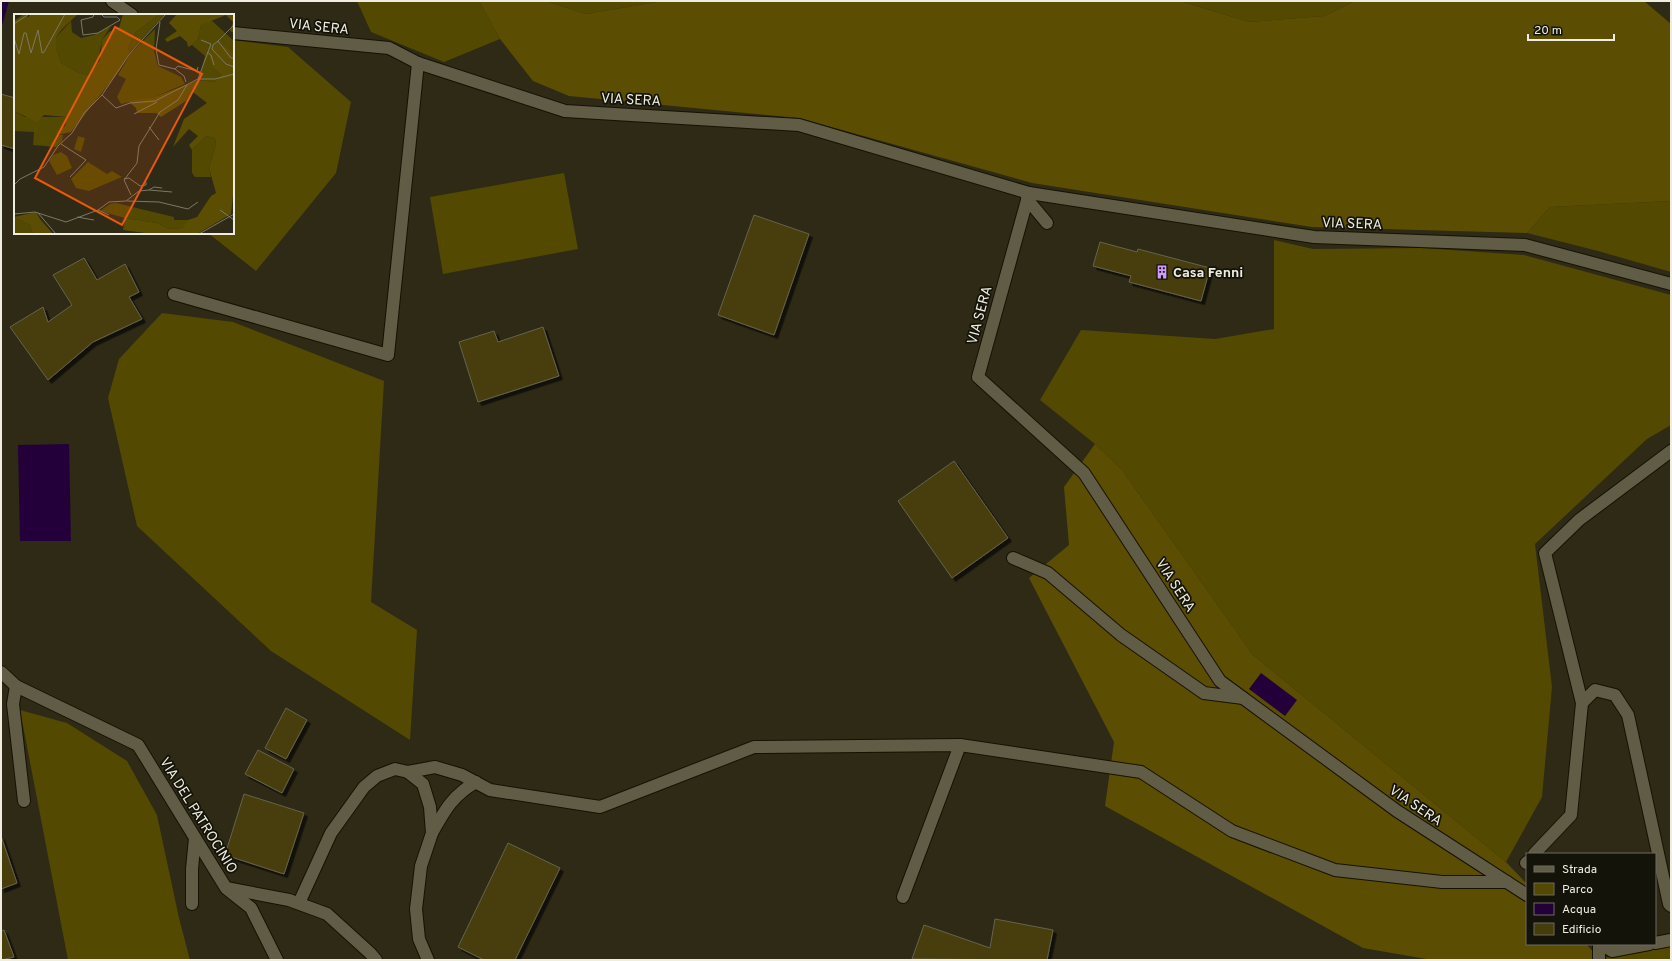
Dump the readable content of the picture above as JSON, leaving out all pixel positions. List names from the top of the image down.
{
  "streets": {
    "street": ["VIA SERA", "VIA DEL PATROCINIO"]
  },
  "places": {
    "building": ["Casa Fenni"]
  },
  "legend": [
    "Strada",
    "Parco",
    "Acqua",
    "Edificio"
  ],
  "scale_bar": "20 m"
}
